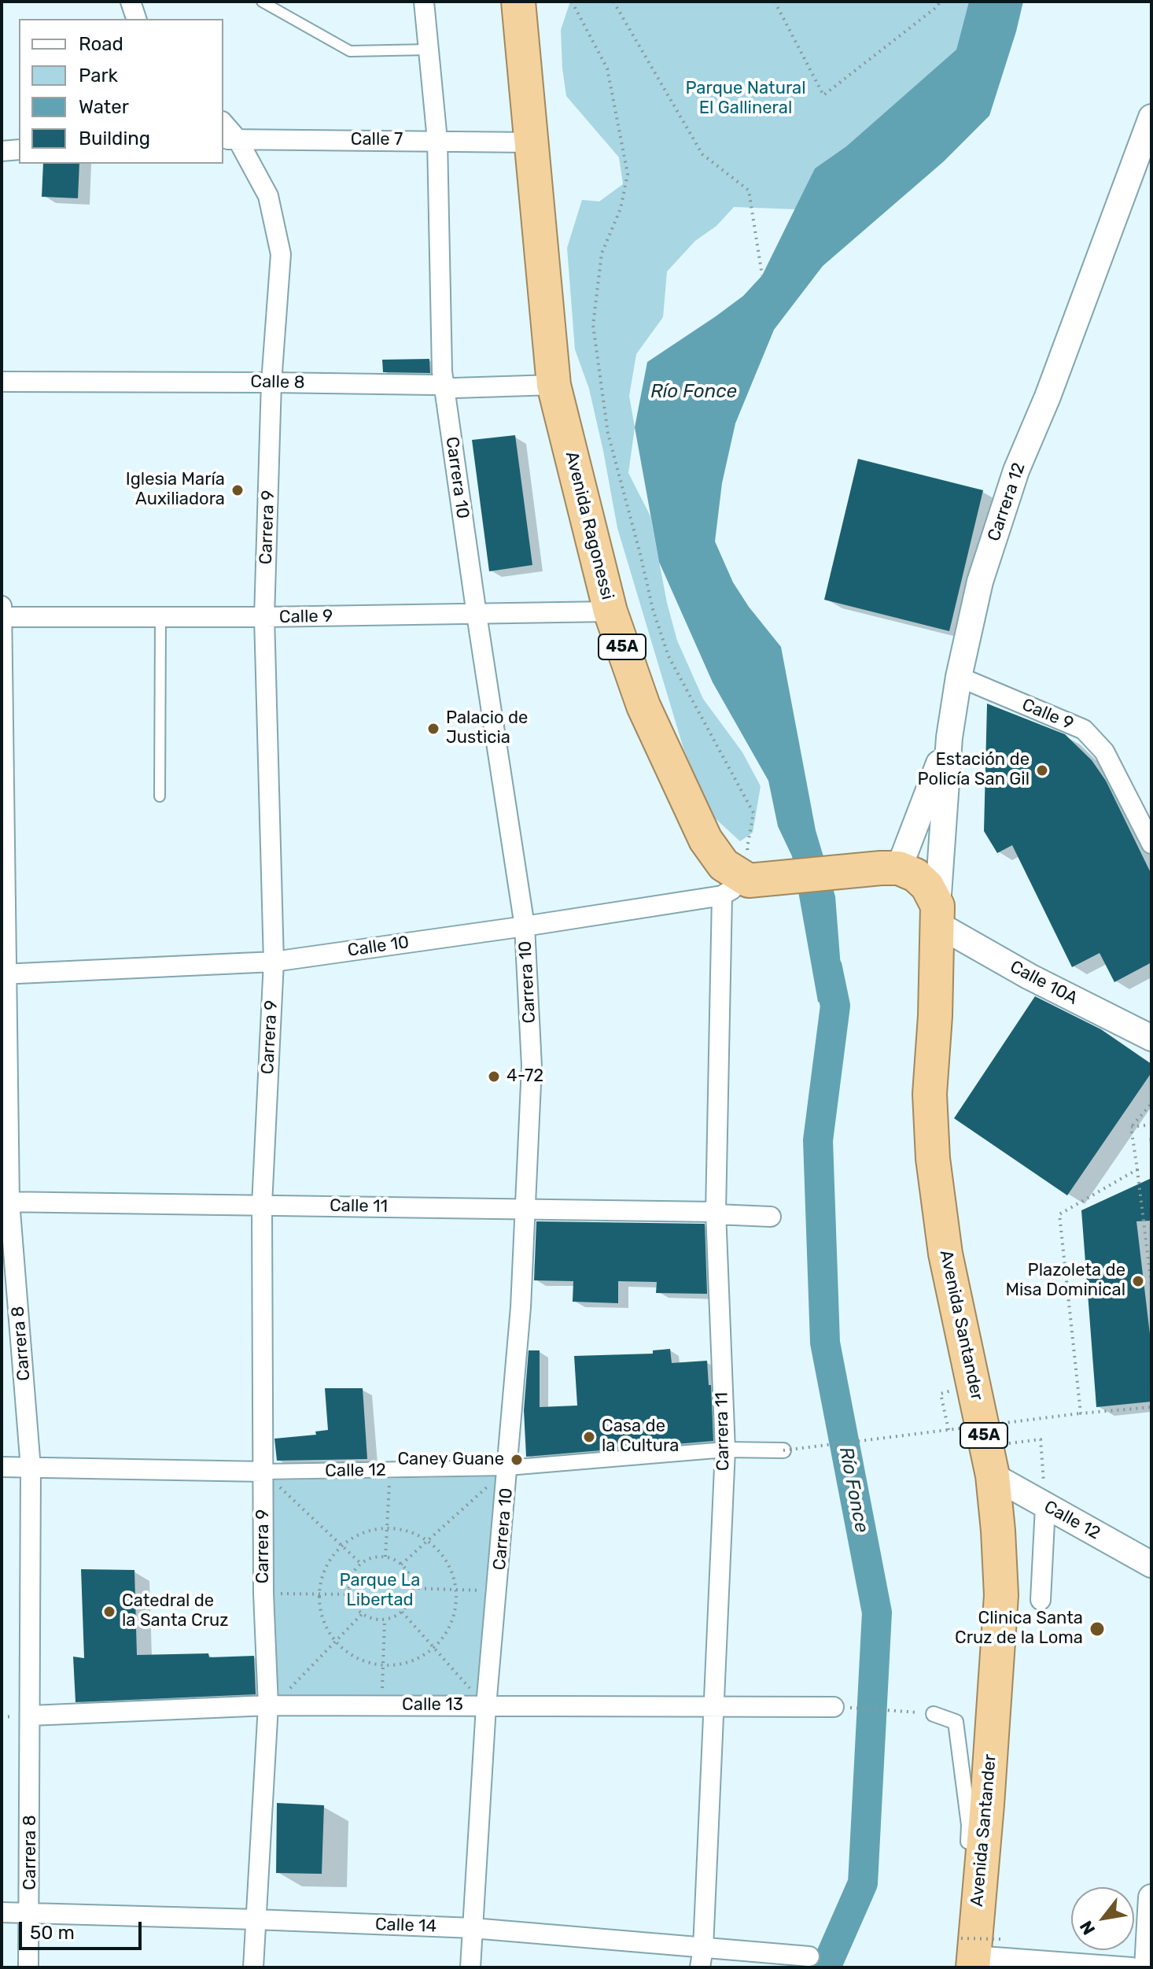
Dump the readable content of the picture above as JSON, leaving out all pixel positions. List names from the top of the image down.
{
  "streets": {
    "highway": ["Avenida Ragonessi", "45A", "Avenida Santander"],
    "street": [
      "Calle 7",
      "Calle 8",
      "Carrera 10",
      "Carrera 12",
      "Carrera 9",
      "Calle 9",
      "Calle 10",
      "Calle 10A",
      "Calle 11",
      "Carrera 8",
      "Carrera 11",
      "Calle 12",
      "Calle 13",
      "Calle 14"
    ]
  },
  "crossings": [
    ["Calle 7", "Carrera 10"],
    ["Calle 7", "Avenida Ragonessi"],
    ["Calle 7", "Carrera 9"],
    ["Calle 8", "Carrera 10"],
    ["Calle 8", "Avenida Ragonessi"],
    ["Calle 8", "Carrera 9"],
    ["Carrera 10", "Calle 9"],
    ["Carrera 10", "Calle 10"],
    ["Carrera 10", "Calle 11"],
    ["Carrera 10", "Calle 12"],
    ["Carrera 10", "Calle 13"],
    ["Carrera 10", "Calle 14"],
    ["Carrera 12", "Calle 9"],
    ["Carrera 12", "Calle 10A"],
    ["Carrera 12", "Avenida Santander"],
    ["Avenida Ragonessi", "Calle 9"],
    ["Avenida Ragonessi", "Calle 10"],
    ["Avenida Ragonessi", "Carrera 11"],
    ["Carrera 9", "Calle 9"],
    ["Carrera 9", "Calle 10"],
    ["Carrera 9", "Calle 11"],
    ["Carrera 9", "Calle 12"],
    ["Carrera 9", "Calle 13"],
    ["Carrera 9", "Calle 14"],
    ["Calle 9", "Carrera 8"],
    ["Calle 10", "Carrera 8"],
    ["Calle 10", "Carrera 11"],
    ["Calle 10A", "Avenida Santander"],
    ["Calle 11", "Carrera 8"],
    ["Calle 11", "Carrera 11"],
    ["Avenida Santander", "Calle 12"],
    ["Carrera 8", "Calle 12"],
    ["Carrera 8", "Calle 13"],
    ["Carrera 8", "Calle 14"],
    ["Carrera 11", "Calle 12"],
    ["Carrera 11", "Calle 13"],
    ["Carrera 11", "Calle 14"]
  ],
  "water": ["Río Fonce"],
  "parks": ["Parque Natural El Gallineral", "Parque La Libertad"],
  "places": [
    "Iglesia María Auxiliadora",
    "Palacio de Justicia",
    "Estación de Policía San Gil",
    "4-72",
    "Plazoleta de Misa Dominical",
    "Casa de la Cultura",
    "Caney Guane",
    "Catedral de la Santa Cruz",
    "Clinica Santa Cruz de la Loma"
  ],
  "legend": [
    "Road",
    "Park",
    "Water",
    "Building"
  ],
  "scale_bar": "50 m",
  "north": "bottom left"
}
